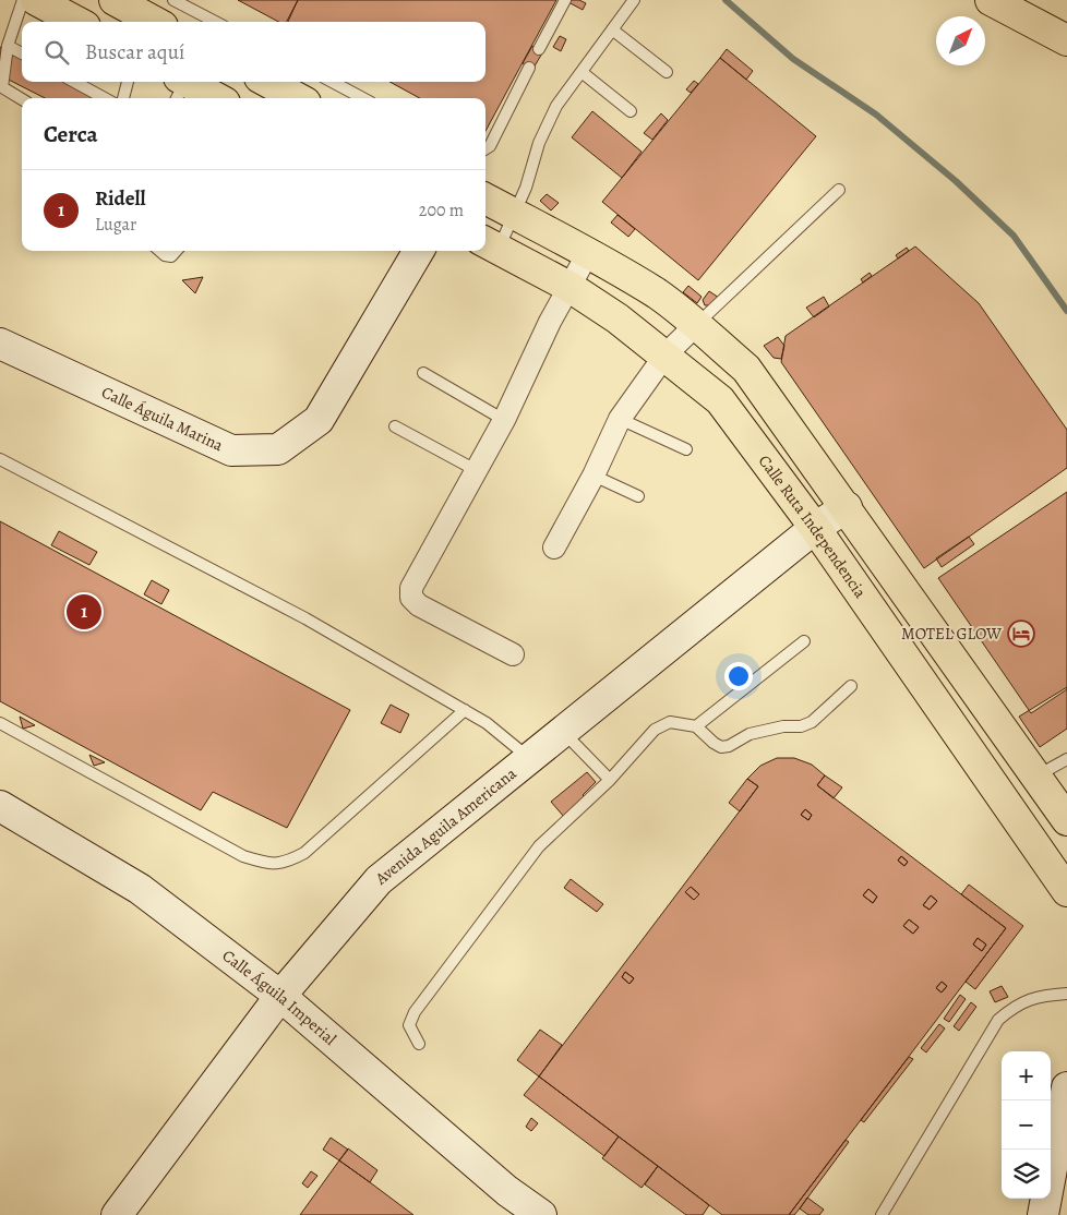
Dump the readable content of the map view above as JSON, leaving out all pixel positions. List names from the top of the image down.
{
  "streets": {
    "main road": ["Calle Ruta Independencia"],
    "street": ["Calle Águila Marina", "Avenida Aguila Americana", "Calle Águila Imperial"]
  },
  "crossings": [
    ["Calle Ruta Independencia", "Avenida Aguila Americana"],
    ["Avenida Aguila Americana", "Calle Águila Imperial"]
  ],
  "places": {
    "hotel": ["MOTEL GLOW"]
  },
  "north": "top right",
  "page": {
    "search": "Buscar aquí",
    "heading": "Cerca",
    "list": [
      {
        "mark": "1",
        "name": "Ridell",
        "note": "Lugar",
        "value": "200 m"
      }
    ],
    "pins": "1",
    "map_buttons": ["+", "−"]
  }
}
